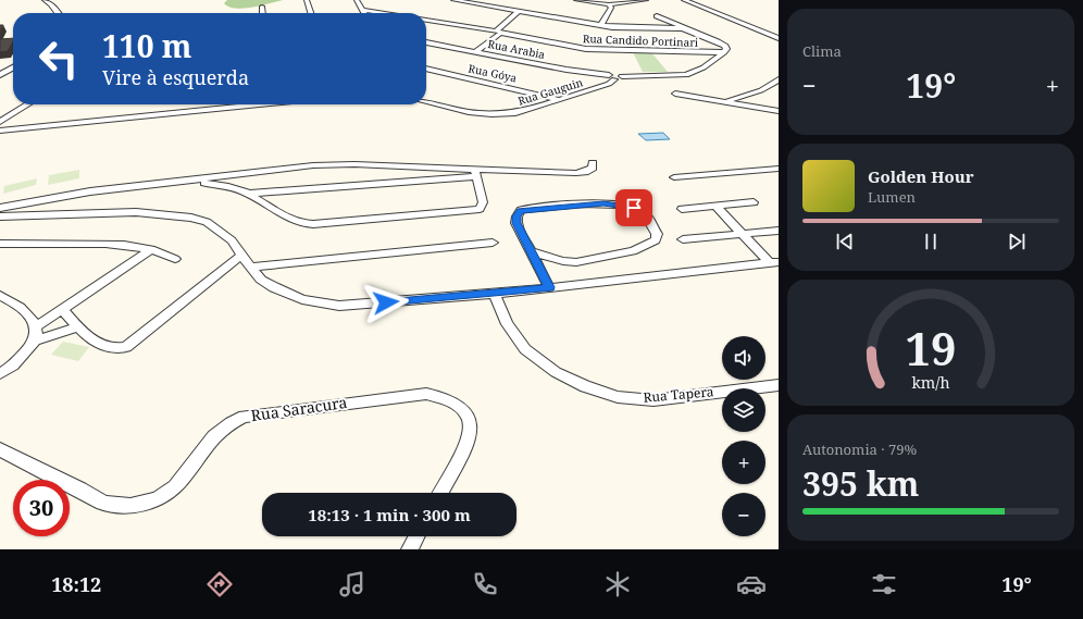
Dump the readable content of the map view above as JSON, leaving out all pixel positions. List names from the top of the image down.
{
  "streets": {
    "street": [
      "Rua Candido Portinari",
      "Rua Arabia",
      "Rua Góya",
      "Rua Gauguin",
      "Rua Tapera",
      "Rua Saracura"
    ]
  },
  "crossings": [
    ["Rua Arabia", "Rua Gauguin"],
    ["Rua Góya", "Rua Gauguin"]
  ],
  "page": {
    "tile": [
      "Clima",
      ["Autonomia · 79%", "395 km"]
    ],
    "turn": ["110 m", "Vire à esquerda"],
    "heat": ["−", "19°", "+"],
    "song": ["Golden Hour", "Lumen"],
    "map_buttons": ["+", "−"],
    "limit": "30",
    "trip": "18:13 · 1 min · 300 m",
    "tabs": ["18:12", "19°"],
    "gauge": ["19", "km/h"]
  }
}
